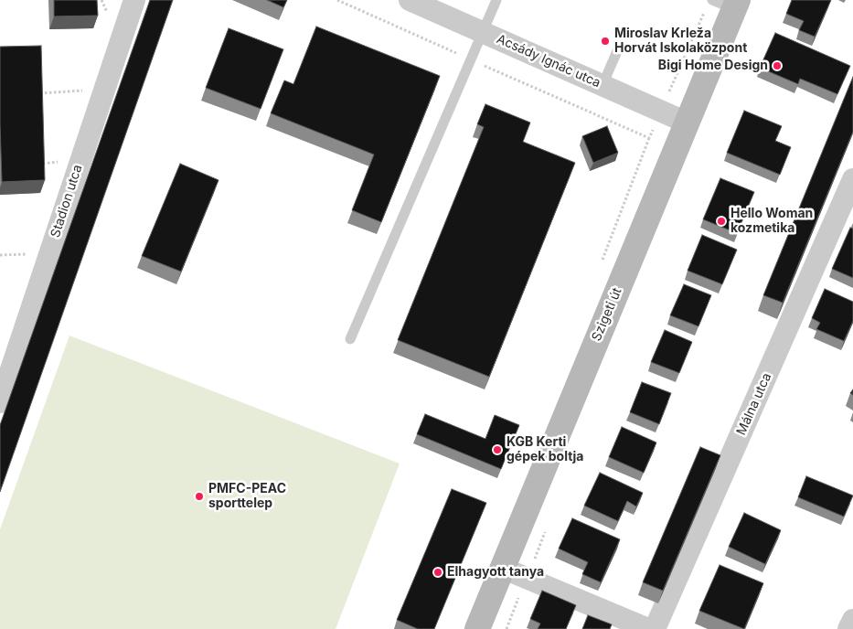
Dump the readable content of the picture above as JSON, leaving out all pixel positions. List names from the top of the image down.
{
  "streets": {
    "street": [
      "Acsády Ignác utca",
      "Stadion utca",
      "Szigeti út",
      "Málna utca"
    ]
  },
  "crossings": [
    ["Acsády Ignác utca", "Szigeti út"]
  ],
  "places": [
    "Miroslav Krleža Horvát Iskolaközpont",
    "Bigi Home Design",
    "Hello Woman kozmetika",
    "KGB Kerti gépek boltja",
    "PMFC-PEAC sporttelep",
    "Elhagyott tanya"
  ]
}
